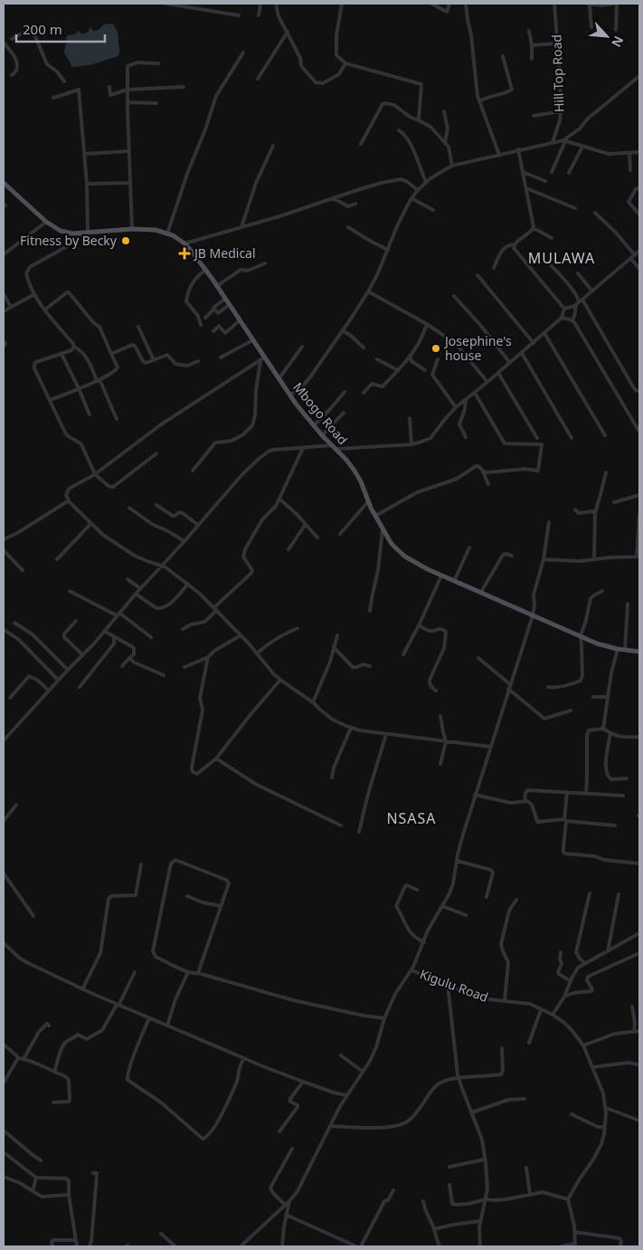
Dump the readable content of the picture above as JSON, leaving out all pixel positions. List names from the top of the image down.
{
  "streets": {
    "main road": ["Mbogo Road"],
    "street": ["Hill Top Road", "Kigulu Road"]
  },
  "districts": ["MULAWA", "NSASA"],
  "places": {
    "other": ["Fitness by Becky", "Josephine's house"],
    "health": ["JB Medical"]
  },
  "scale_bar": "200 m",
  "north": "bottom right"
}
